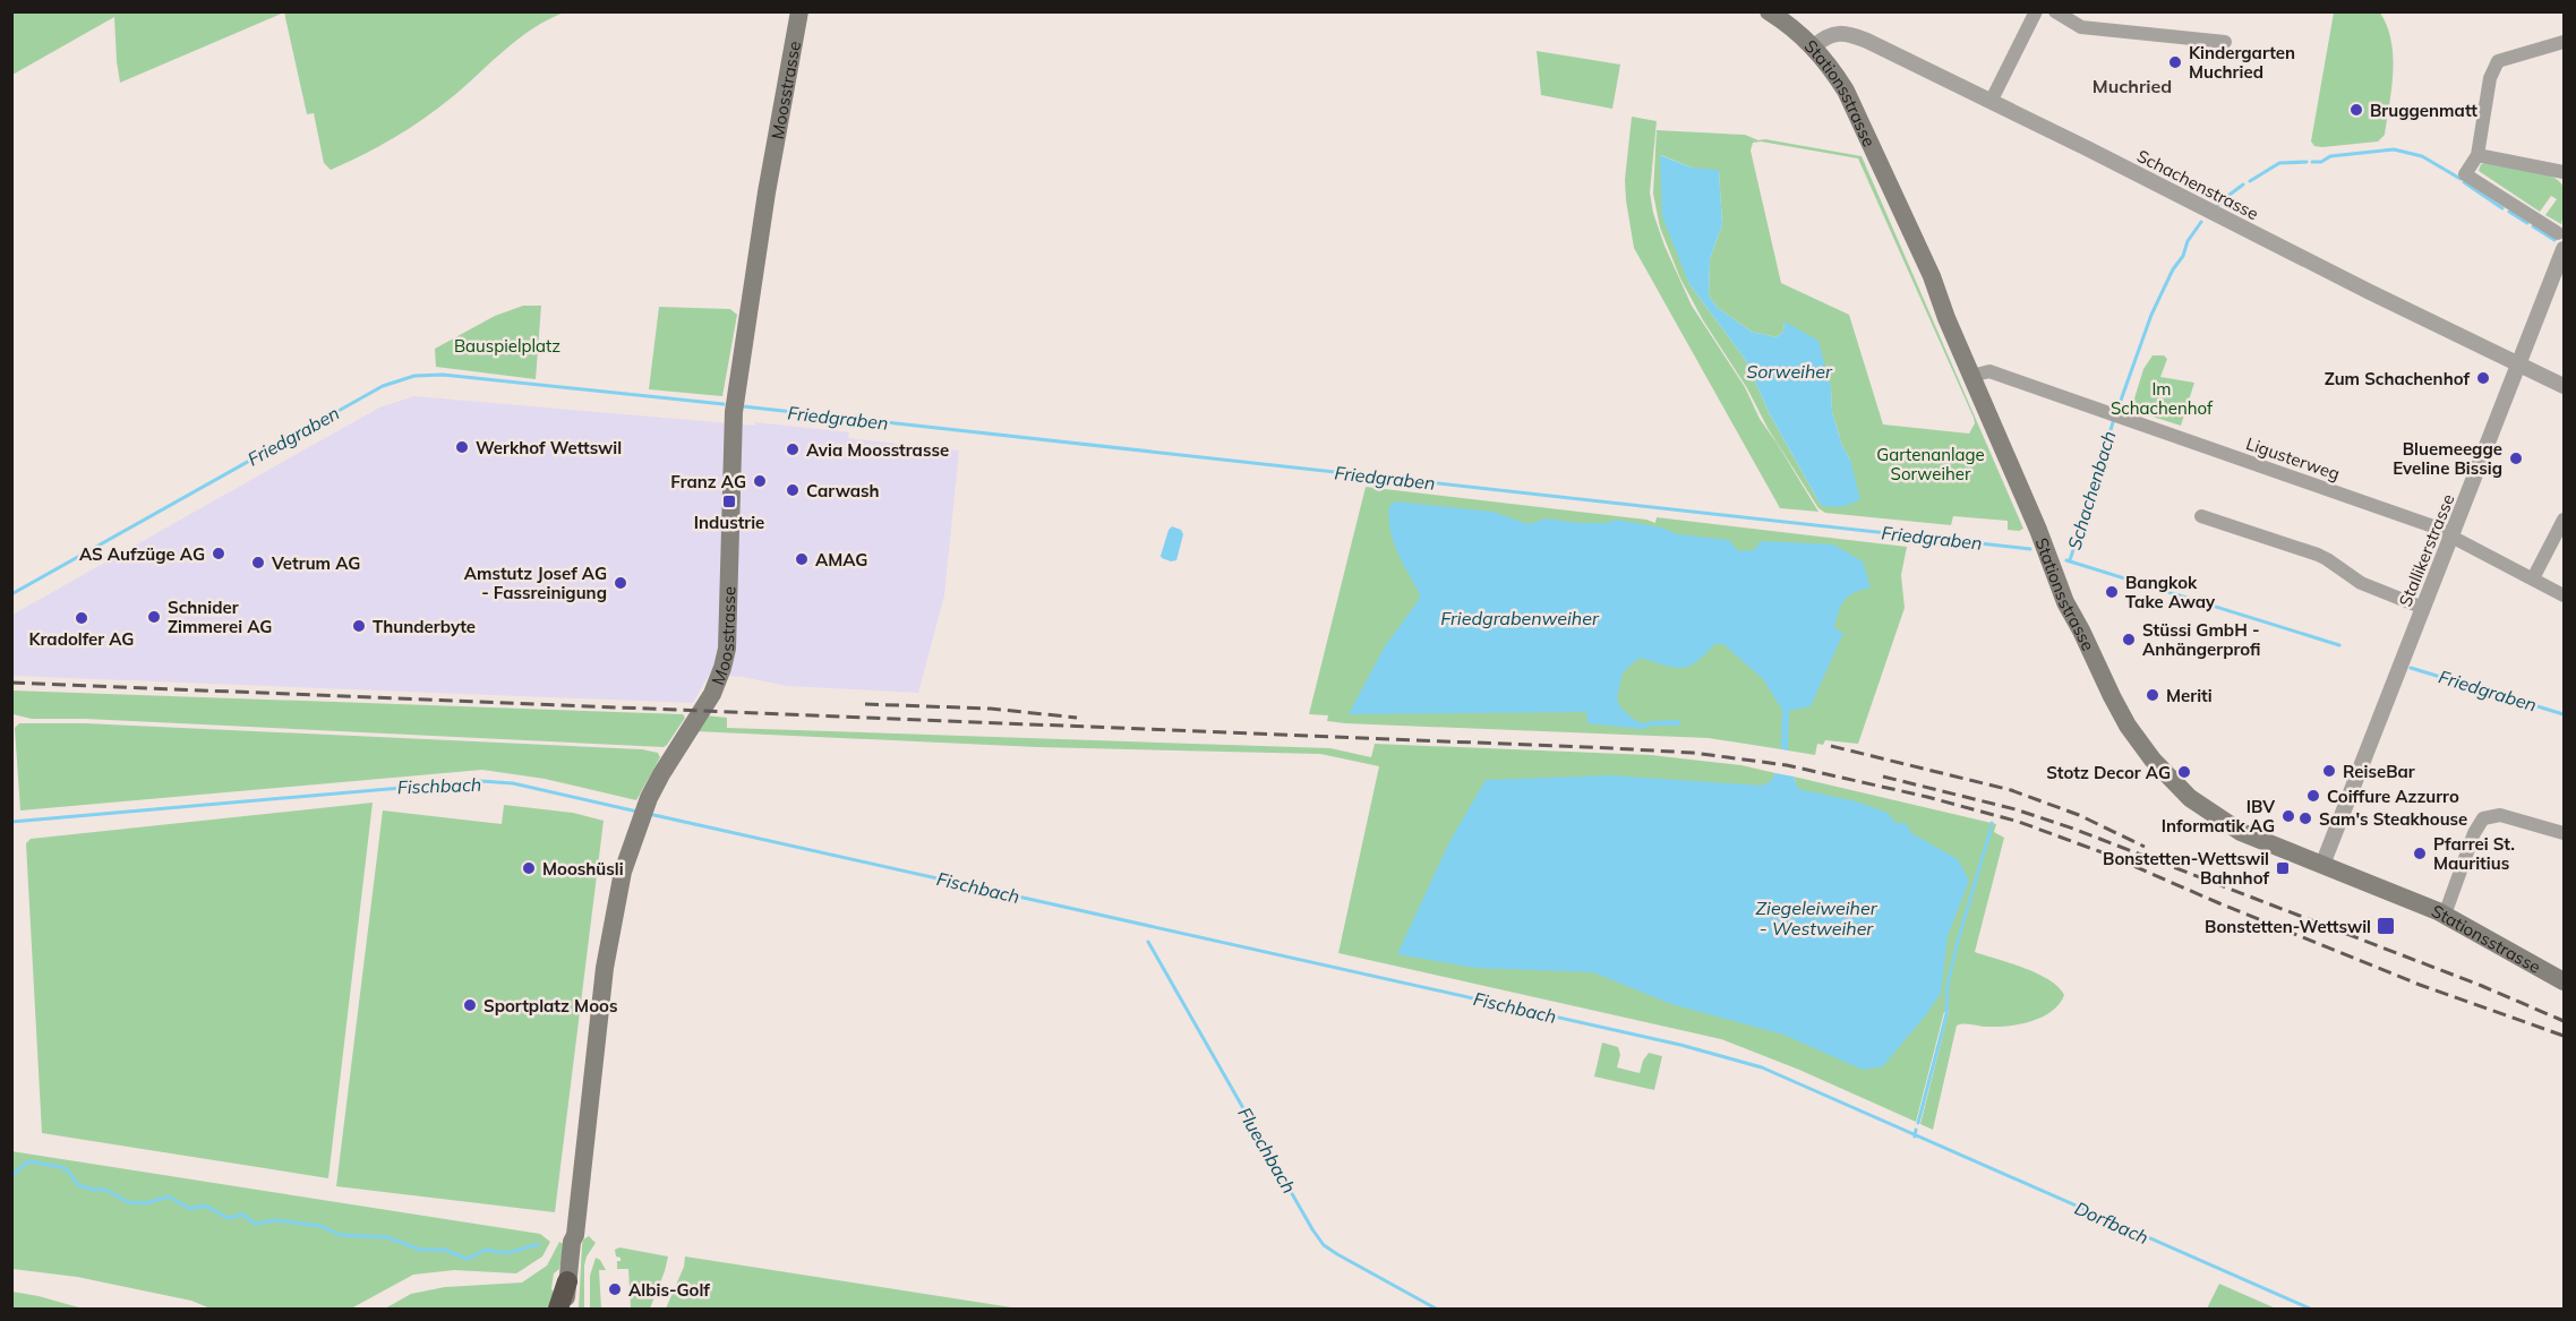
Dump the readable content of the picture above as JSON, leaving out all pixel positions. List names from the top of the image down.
{
  "streets": {
    "main road": ["Moosstrasse", "Stationsstrasse"],
    "street": ["Schachenstrasse", "Ligusterweg", "Stallikerstrasse"]
  },
  "crossings": [
    ["Stationsstrasse", "Schachenstrasse"],
    ["Stationsstrasse", "Ligusterweg"],
    ["Stationsstrasse", "Stallikerstrasse"],
    ["Schachenstrasse", "Stallikerstrasse"],
    ["Ligusterweg", "Stallikerstrasse"]
  ],
  "districts": ["Muchried"],
  "water": [
    "Sorweiher",
    "Friedgraben",
    "Schachenbach",
    "Friedgrabenweiher",
    "Fischbach",
    "Ziegeleiweiher - Westweiher",
    "Fluechbach",
    "Dorfbach"
  ],
  "parks": ["Bauspielplatz", "Im Schachenhof", "Gartenanlage Sorweiher"],
  "places": {
    "other": [
      "Kindergarten Muchried",
      "Bruggenmatt",
      "Zum Schachenhof",
      "Werkhof Wettswil",
      "Avia Moosstrasse",
      "Bluemeegge Eveline Bissig",
      "Franz AG",
      "Carwash",
      "AS Aufzüge AG",
      "AMAG",
      "Vetrum AG",
      "Amstutz Josef AG - Fassreinigung",
      "Bangkok Take Away",
      "Schnider Zimmerei AG",
      "Kradolfer AG",
      "Thunderbyte",
      "Stüssi GmbH - Anhängerprofi",
      "Meriti",
      "ReiseBar",
      "Stotz Decor AG",
      "Coiffure Azzurro",
      "IBV Informatik AG",
      "Sam's Steakhouse",
      "Pfarrei St. Mauritius",
      "Mooshüsli",
      "Sportplatz Moos",
      "Albis-Golf"
    ],
    "transit": ["Industrie", "Bonstetten-Wettswil Bahnhof", "Bonstetten-Wettswil"]
  }
}
